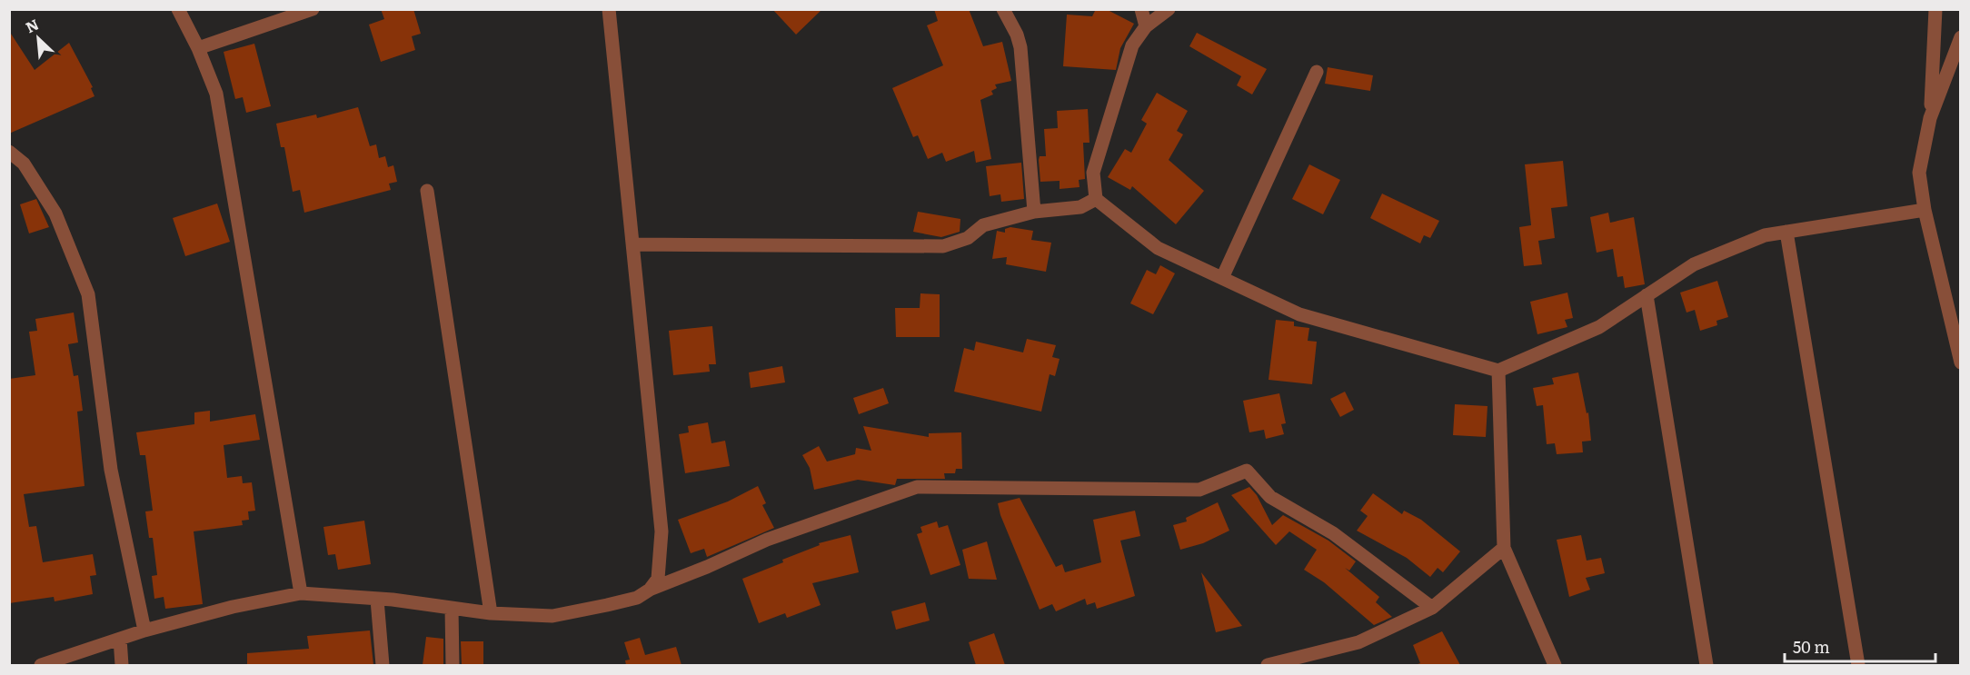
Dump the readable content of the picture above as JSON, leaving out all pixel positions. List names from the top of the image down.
{
  "scale_bar": "50 m",
  "north": "top left"
}
